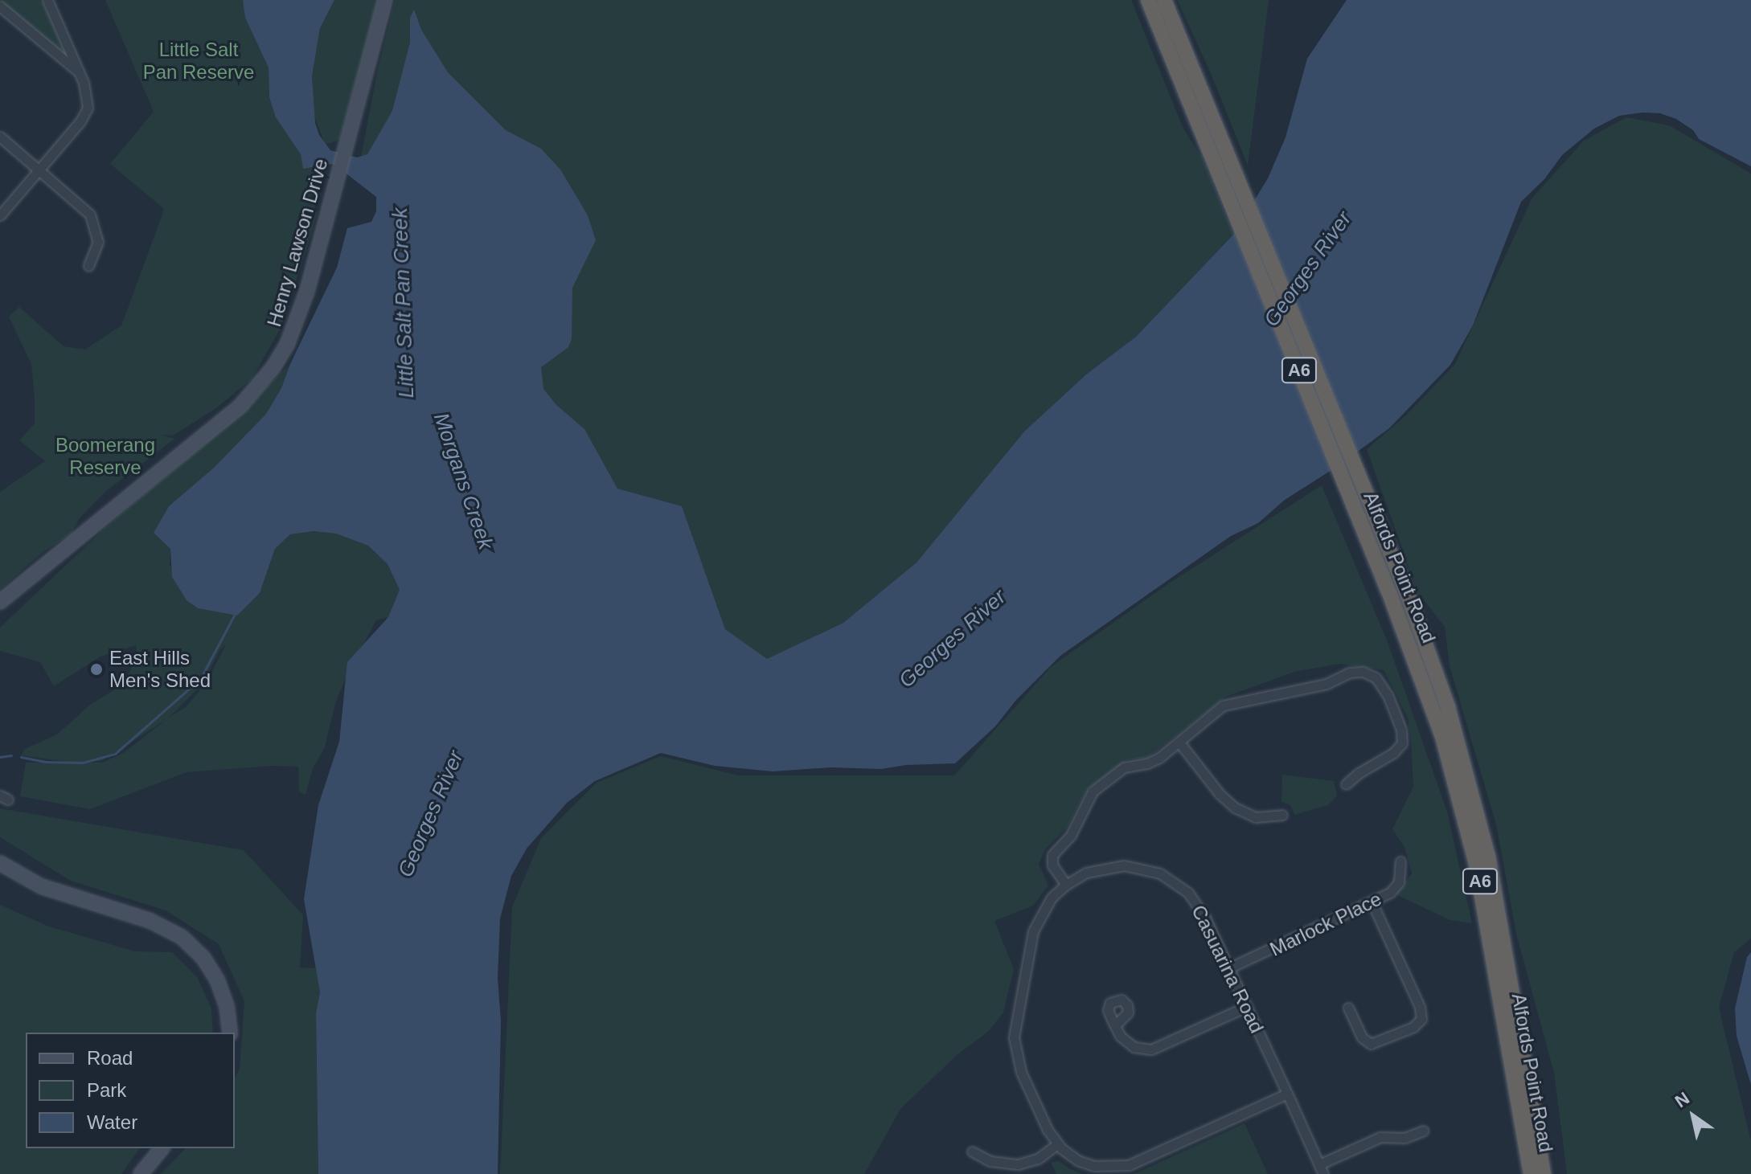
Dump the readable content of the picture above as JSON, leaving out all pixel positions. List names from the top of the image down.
{
  "streets": {
    "highway": ["A6", "Alfords Point Road"],
    "main road": ["Henry Lawson Drive"],
    "street": ["Marlock Place", "Casuarina Road"]
  },
  "crossings": [
    ["Marlock Place", "Casuarina Road"]
  ],
  "water": ["Georges River", "Little Salt Pan Creek", "Morgans Creek"],
  "parks": ["Little Salt Pan Reserve", "Boomerang Reserve"],
  "places": ["East Hills Men's Shed"],
  "legend": ["Road", "Park", "Water"],
  "north": "top left"
}
